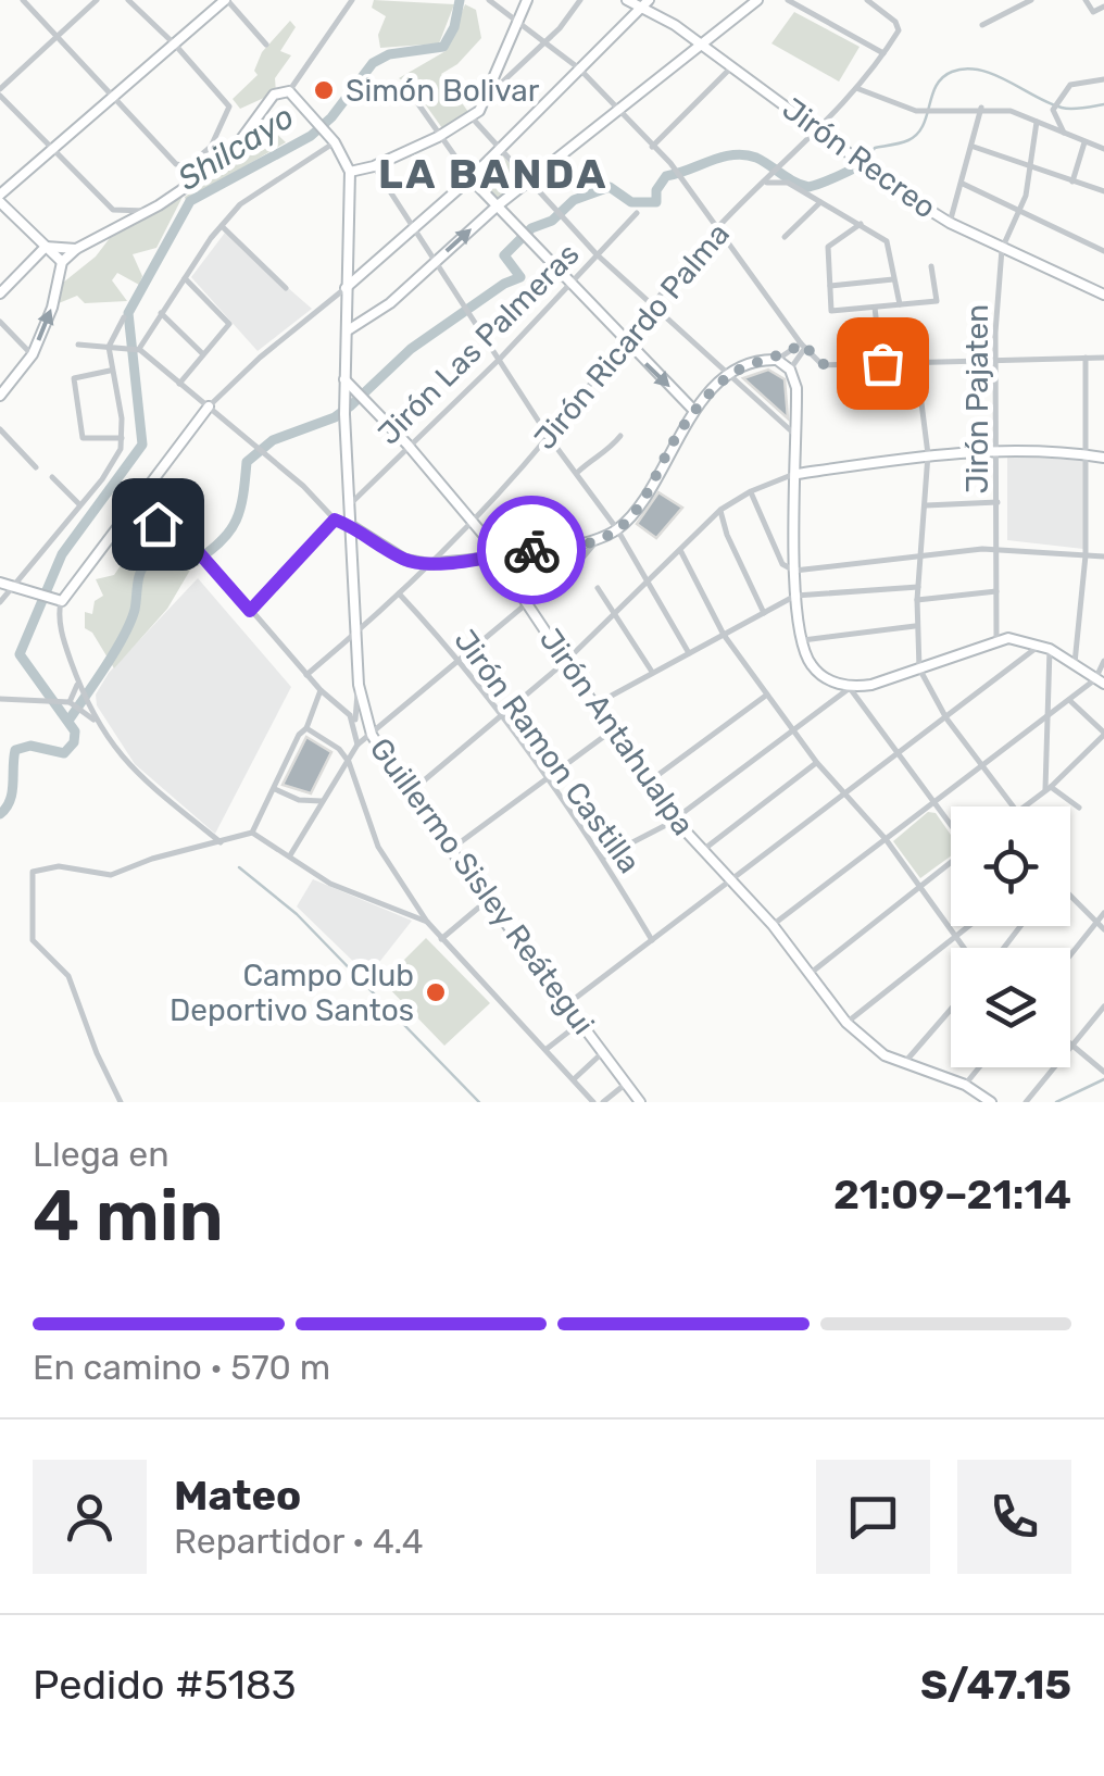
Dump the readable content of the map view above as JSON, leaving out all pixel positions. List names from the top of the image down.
{
  "streets": {
    "street": [
      "Jirón Recreo",
      "Jirón Ricardo Palma",
      "Jirón Las Palmeras",
      "Jirón Pajaten",
      "Jirón Antahualpa",
      "Jirón Ramon Castilla",
      "Guillermo Sisley Reátegui"
    ]
  },
  "crossings": [
    ["Jirón Recreo", "Jirón Ricardo Palma"],
    ["Jirón Recreo", "Jirón Pajaten"],
    ["Jirón Ricardo Palma", "Jirón Antahualpa"],
    ["Jirón Ricardo Palma", "Jirón Ramon Castilla"],
    ["Jirón Ricardo Palma", "Guillermo Sisley Reátegui"],
    ["Jirón Las Palmeras", "Jirón Antahualpa"],
    ["Jirón Las Palmeras", "Guillermo Sisley Reátegui"],
    ["Jirón Antahualpa", "Guillermo Sisley Reátegui"]
  ],
  "districts": ["LA BANDA"],
  "water": ["Shilcayo"],
  "places": ["Simón Bolivar", "Campo Club Deportivo Santos"],
  "page": {
    "heading": ["4 min", "Llega en", "21:09–21:14"],
    "panel": [
      "Mateo",
      "Repartidor · 4.4",
      "Pedido #5183",
      "S/47.15"
    ],
    "bar": "En camino · 570 m"
  }
}
